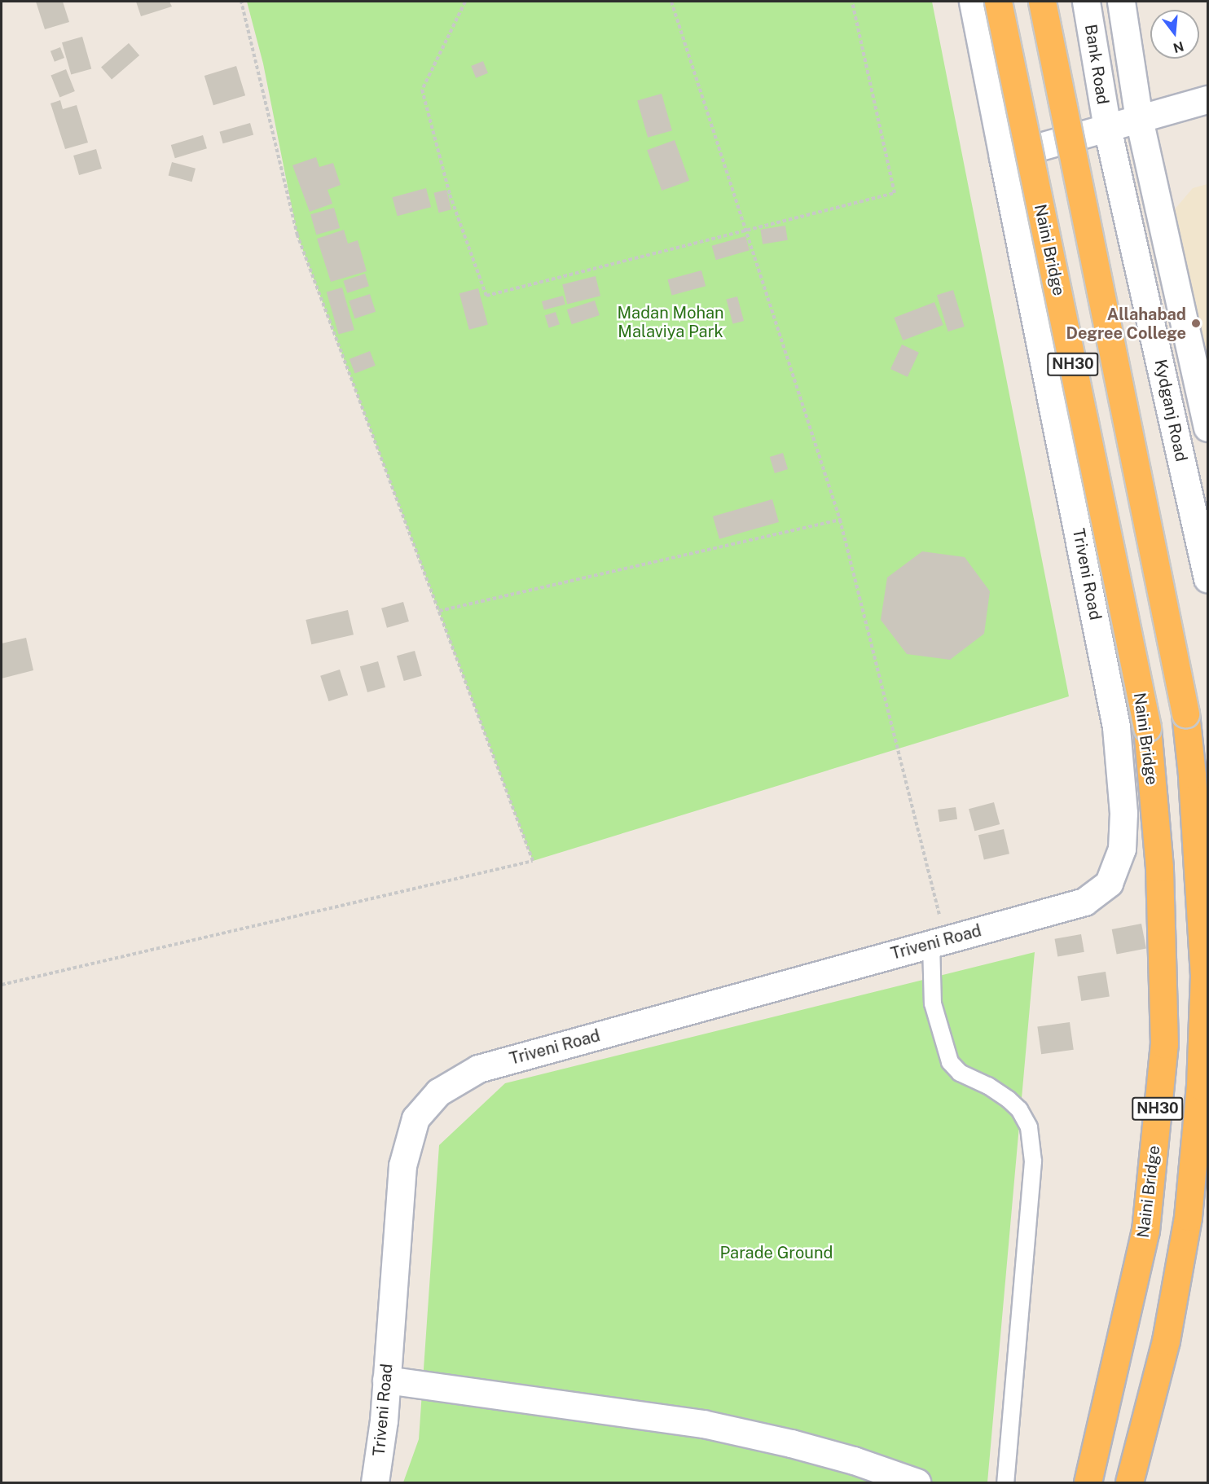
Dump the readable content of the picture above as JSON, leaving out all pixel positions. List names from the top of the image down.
{
  "streets": {
    "highway": ["Naini Bridge", "NH30"],
    "main road": ["Bank Road", "Kydganj Road", "Triveni Road"]
  },
  "crossings": [
    ["Bank Road", "Kydganj Road"]
  ],
  "parks": ["Madan Mohan Malaviya Park", "Parade Ground"],
  "places": ["Allahabad Degree College"],
  "north": "bottom"
}
